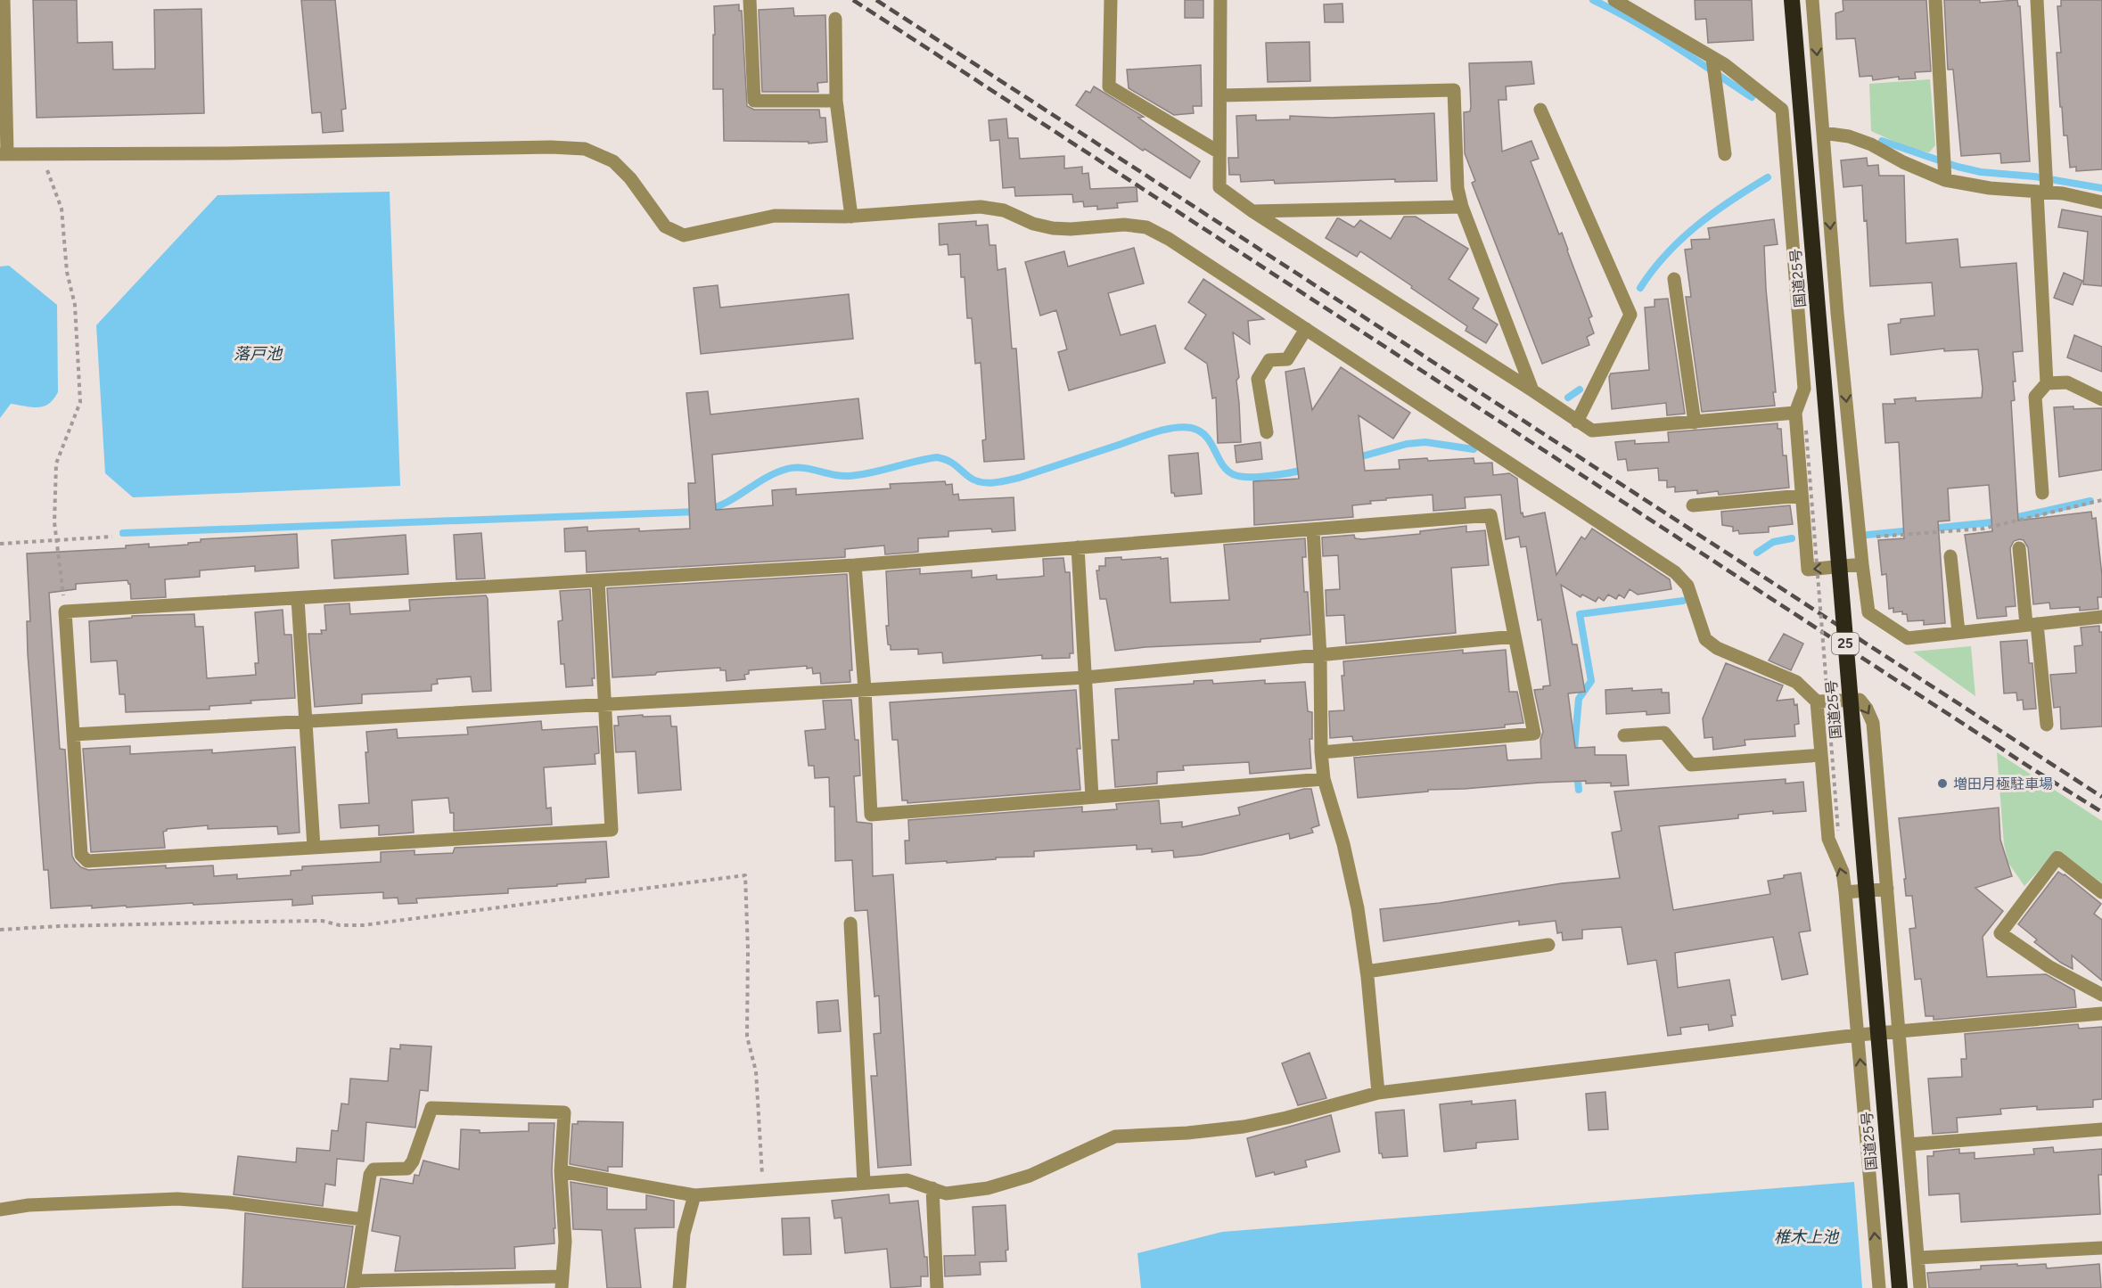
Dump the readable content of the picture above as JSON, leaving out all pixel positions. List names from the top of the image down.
{
  "streets": {
    "highway": ["国道25号", "25"]
  },
  "water": ["落戸池", "椎木上池"],
  "places": ["増田月極駐車場"]
}
